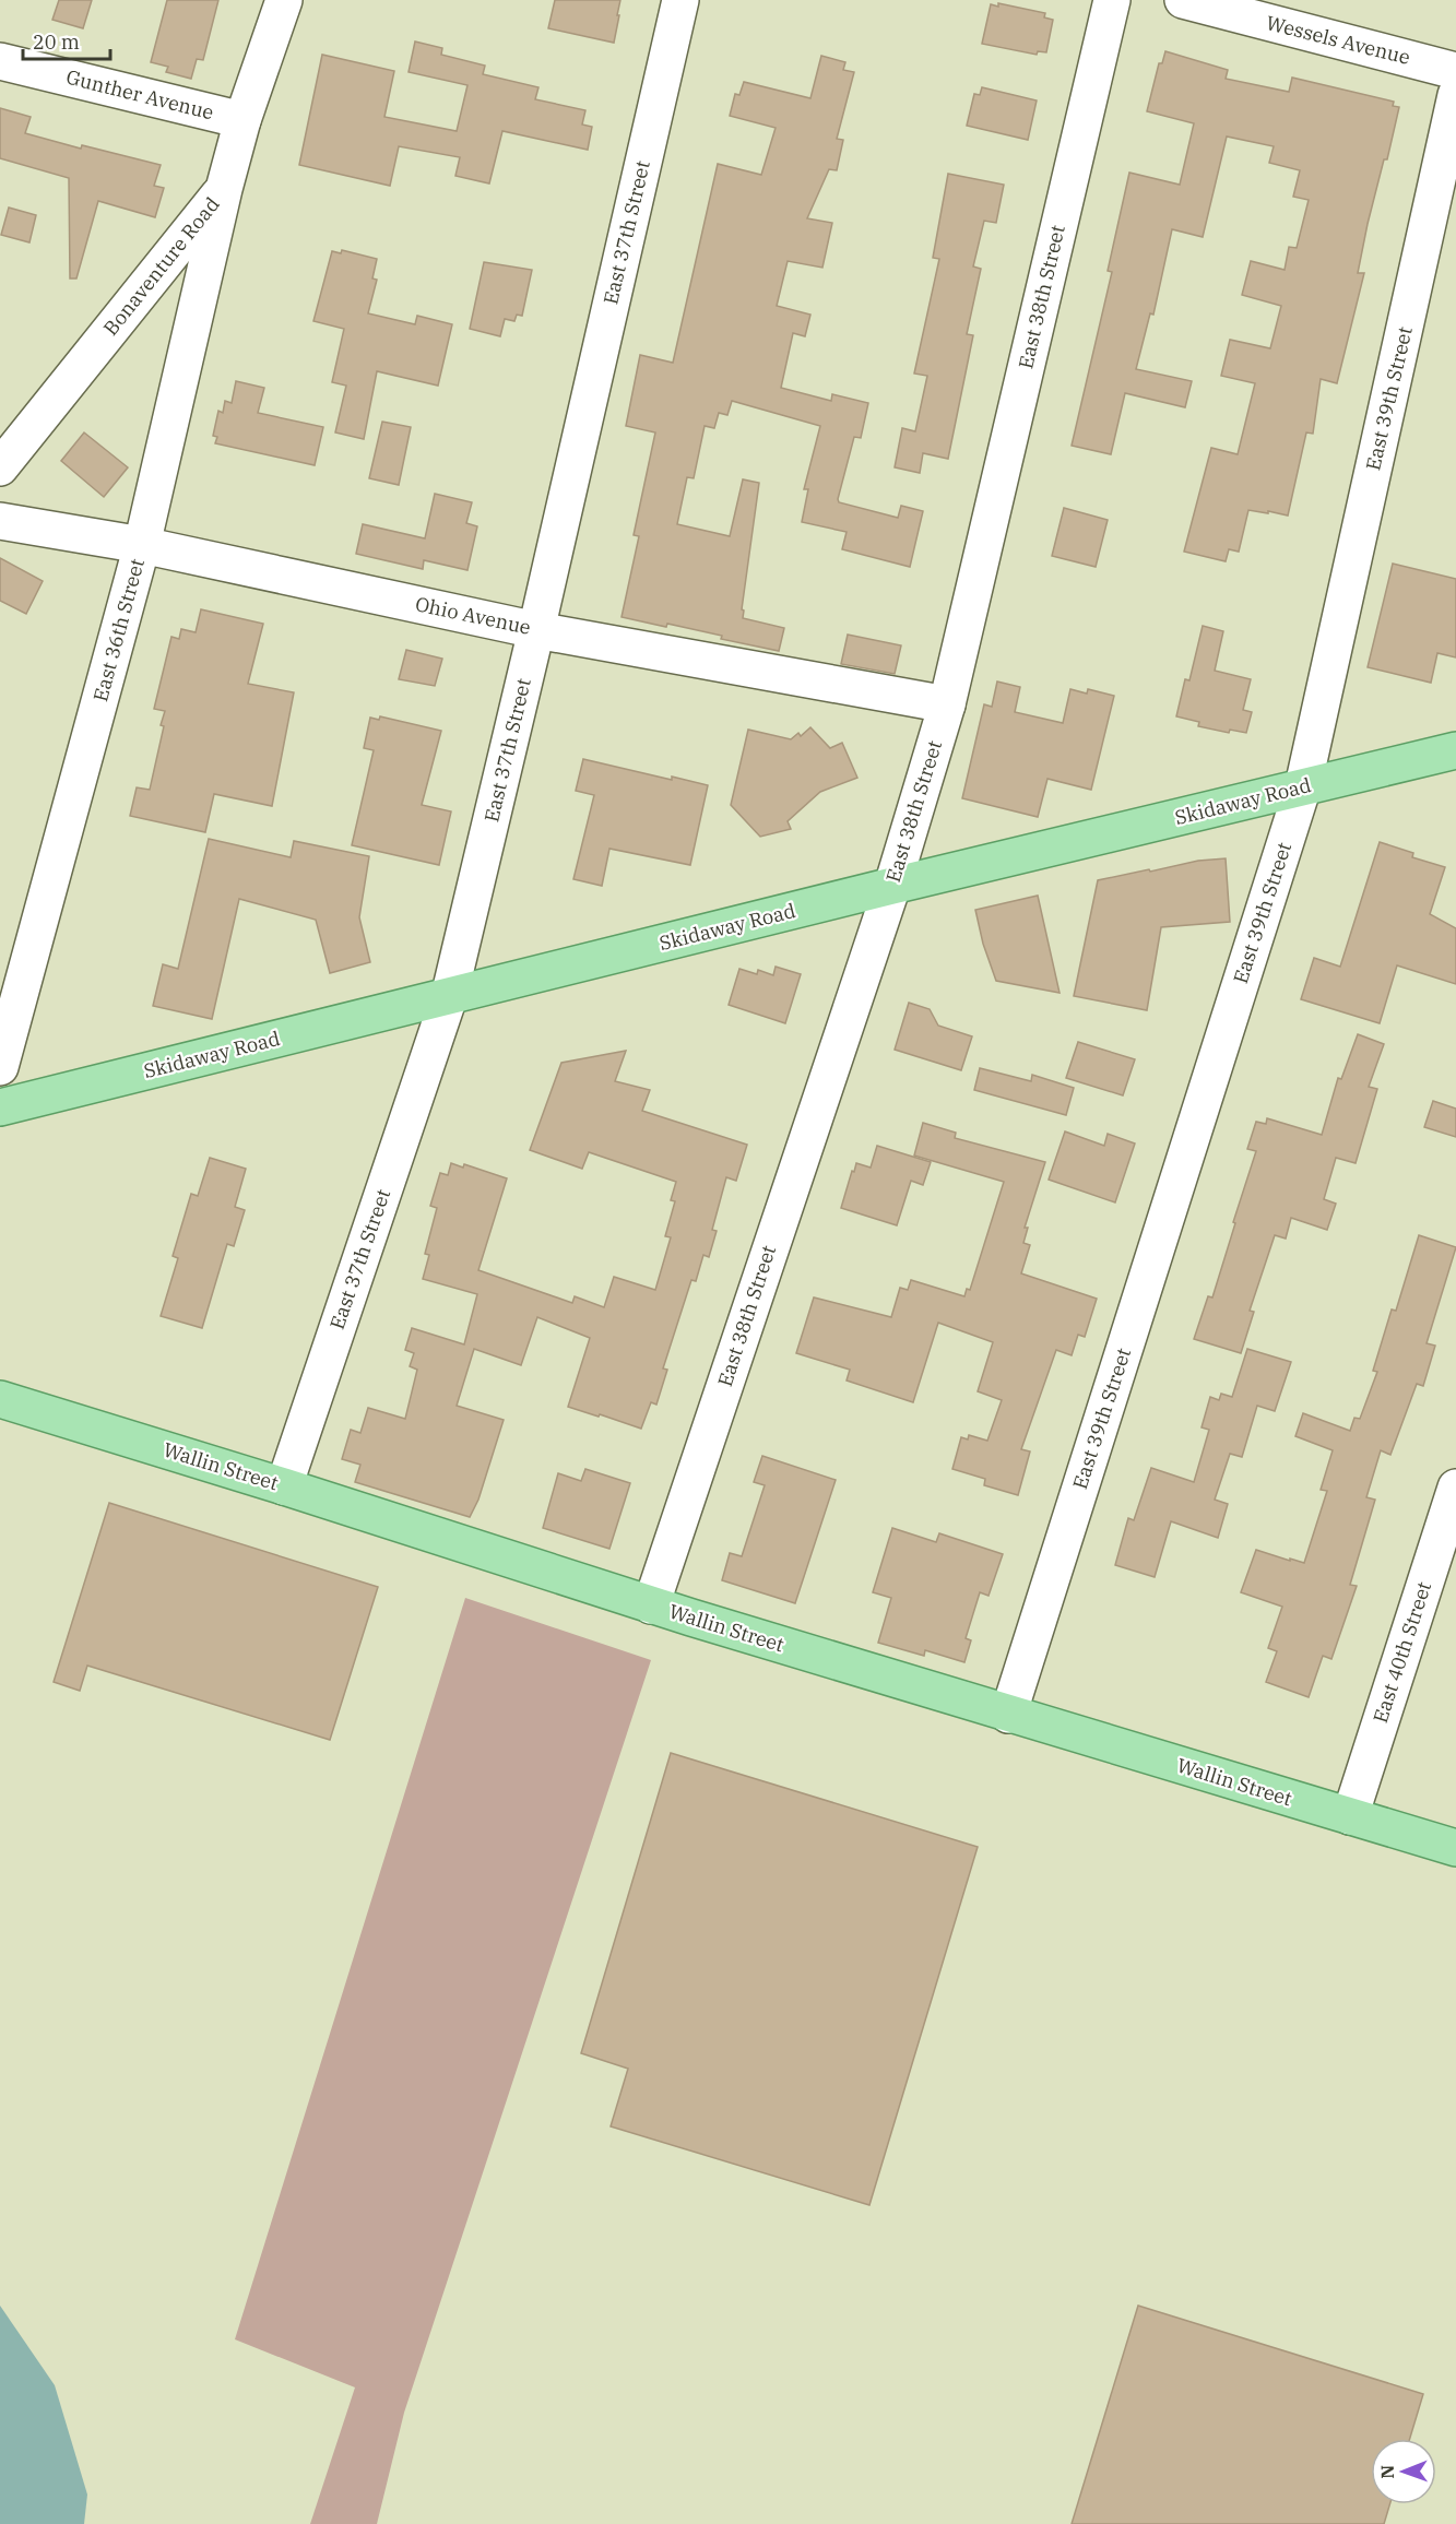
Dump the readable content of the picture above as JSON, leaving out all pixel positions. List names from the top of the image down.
{
  "streets": {
    "main road": ["Skidaway Road", "Wallin Street"],
    "street": [
      "Wessels Avenue",
      "Gunther Avenue",
      "East 37th Street",
      "Bonaventure Road",
      "East 38th Street",
      "East 39th Street",
      "Ohio Avenue",
      "East 36th Street",
      "East 40th Street"
    ]
  },
  "crossings": [
    ["Gunther Avenue", "Bonaventure Road"],
    ["East 37th Street", "Ohio Avenue"],
    ["East 37th Street", "Skidaway Road"],
    ["East 37th Street", "Wallin Street"],
    ["Bonaventure Road", "East 36th Street"],
    ["East 38th Street", "Ohio Avenue"],
    ["East 38th Street", "Skidaway Road"],
    ["East 38th Street", "Wallin Street"],
    ["East 39th Street", "Skidaway Road"],
    ["East 39th Street", "Wallin Street"],
    ["Ohio Avenue", "East 36th Street"],
    ["Wallin Street", "East 40th Street"]
  ],
  "scale_bar": "20 m",
  "north": "left"
}
